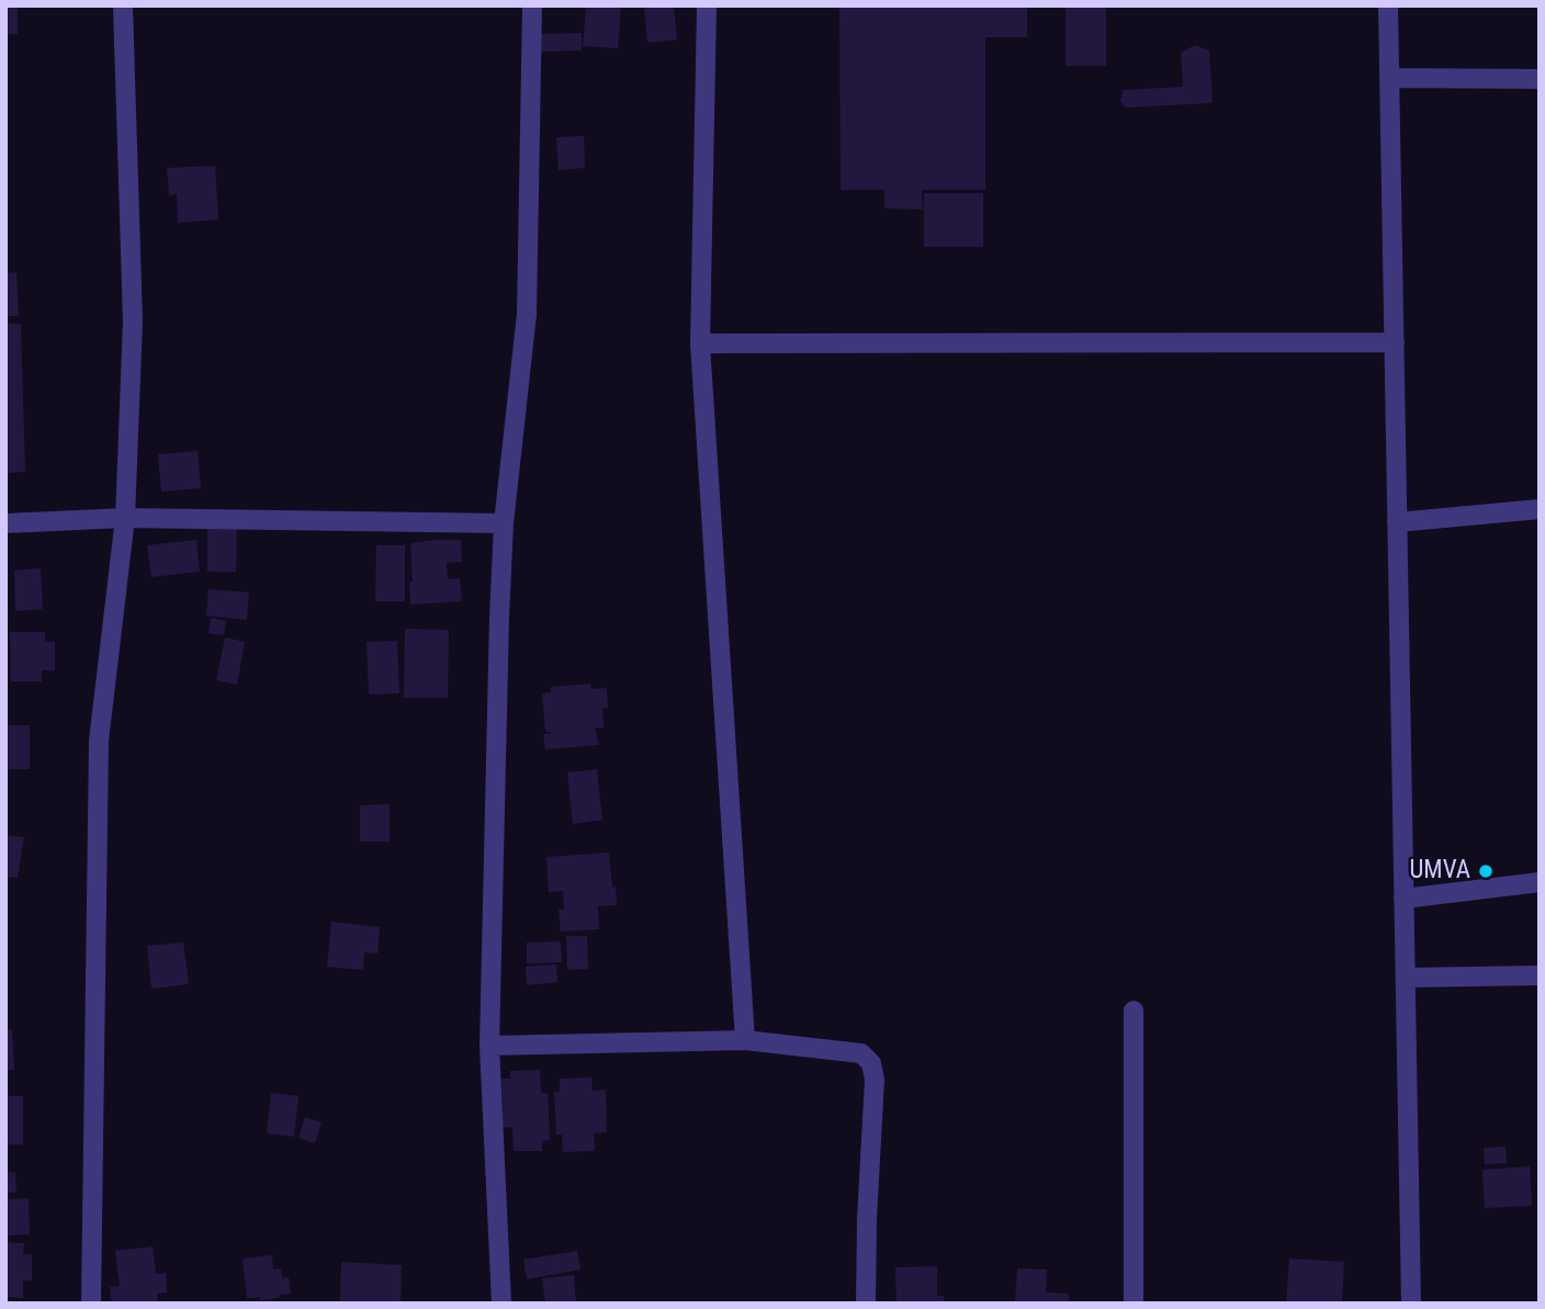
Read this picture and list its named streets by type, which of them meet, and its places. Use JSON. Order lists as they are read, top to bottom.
{
  "places": ["UMVA"]
}
